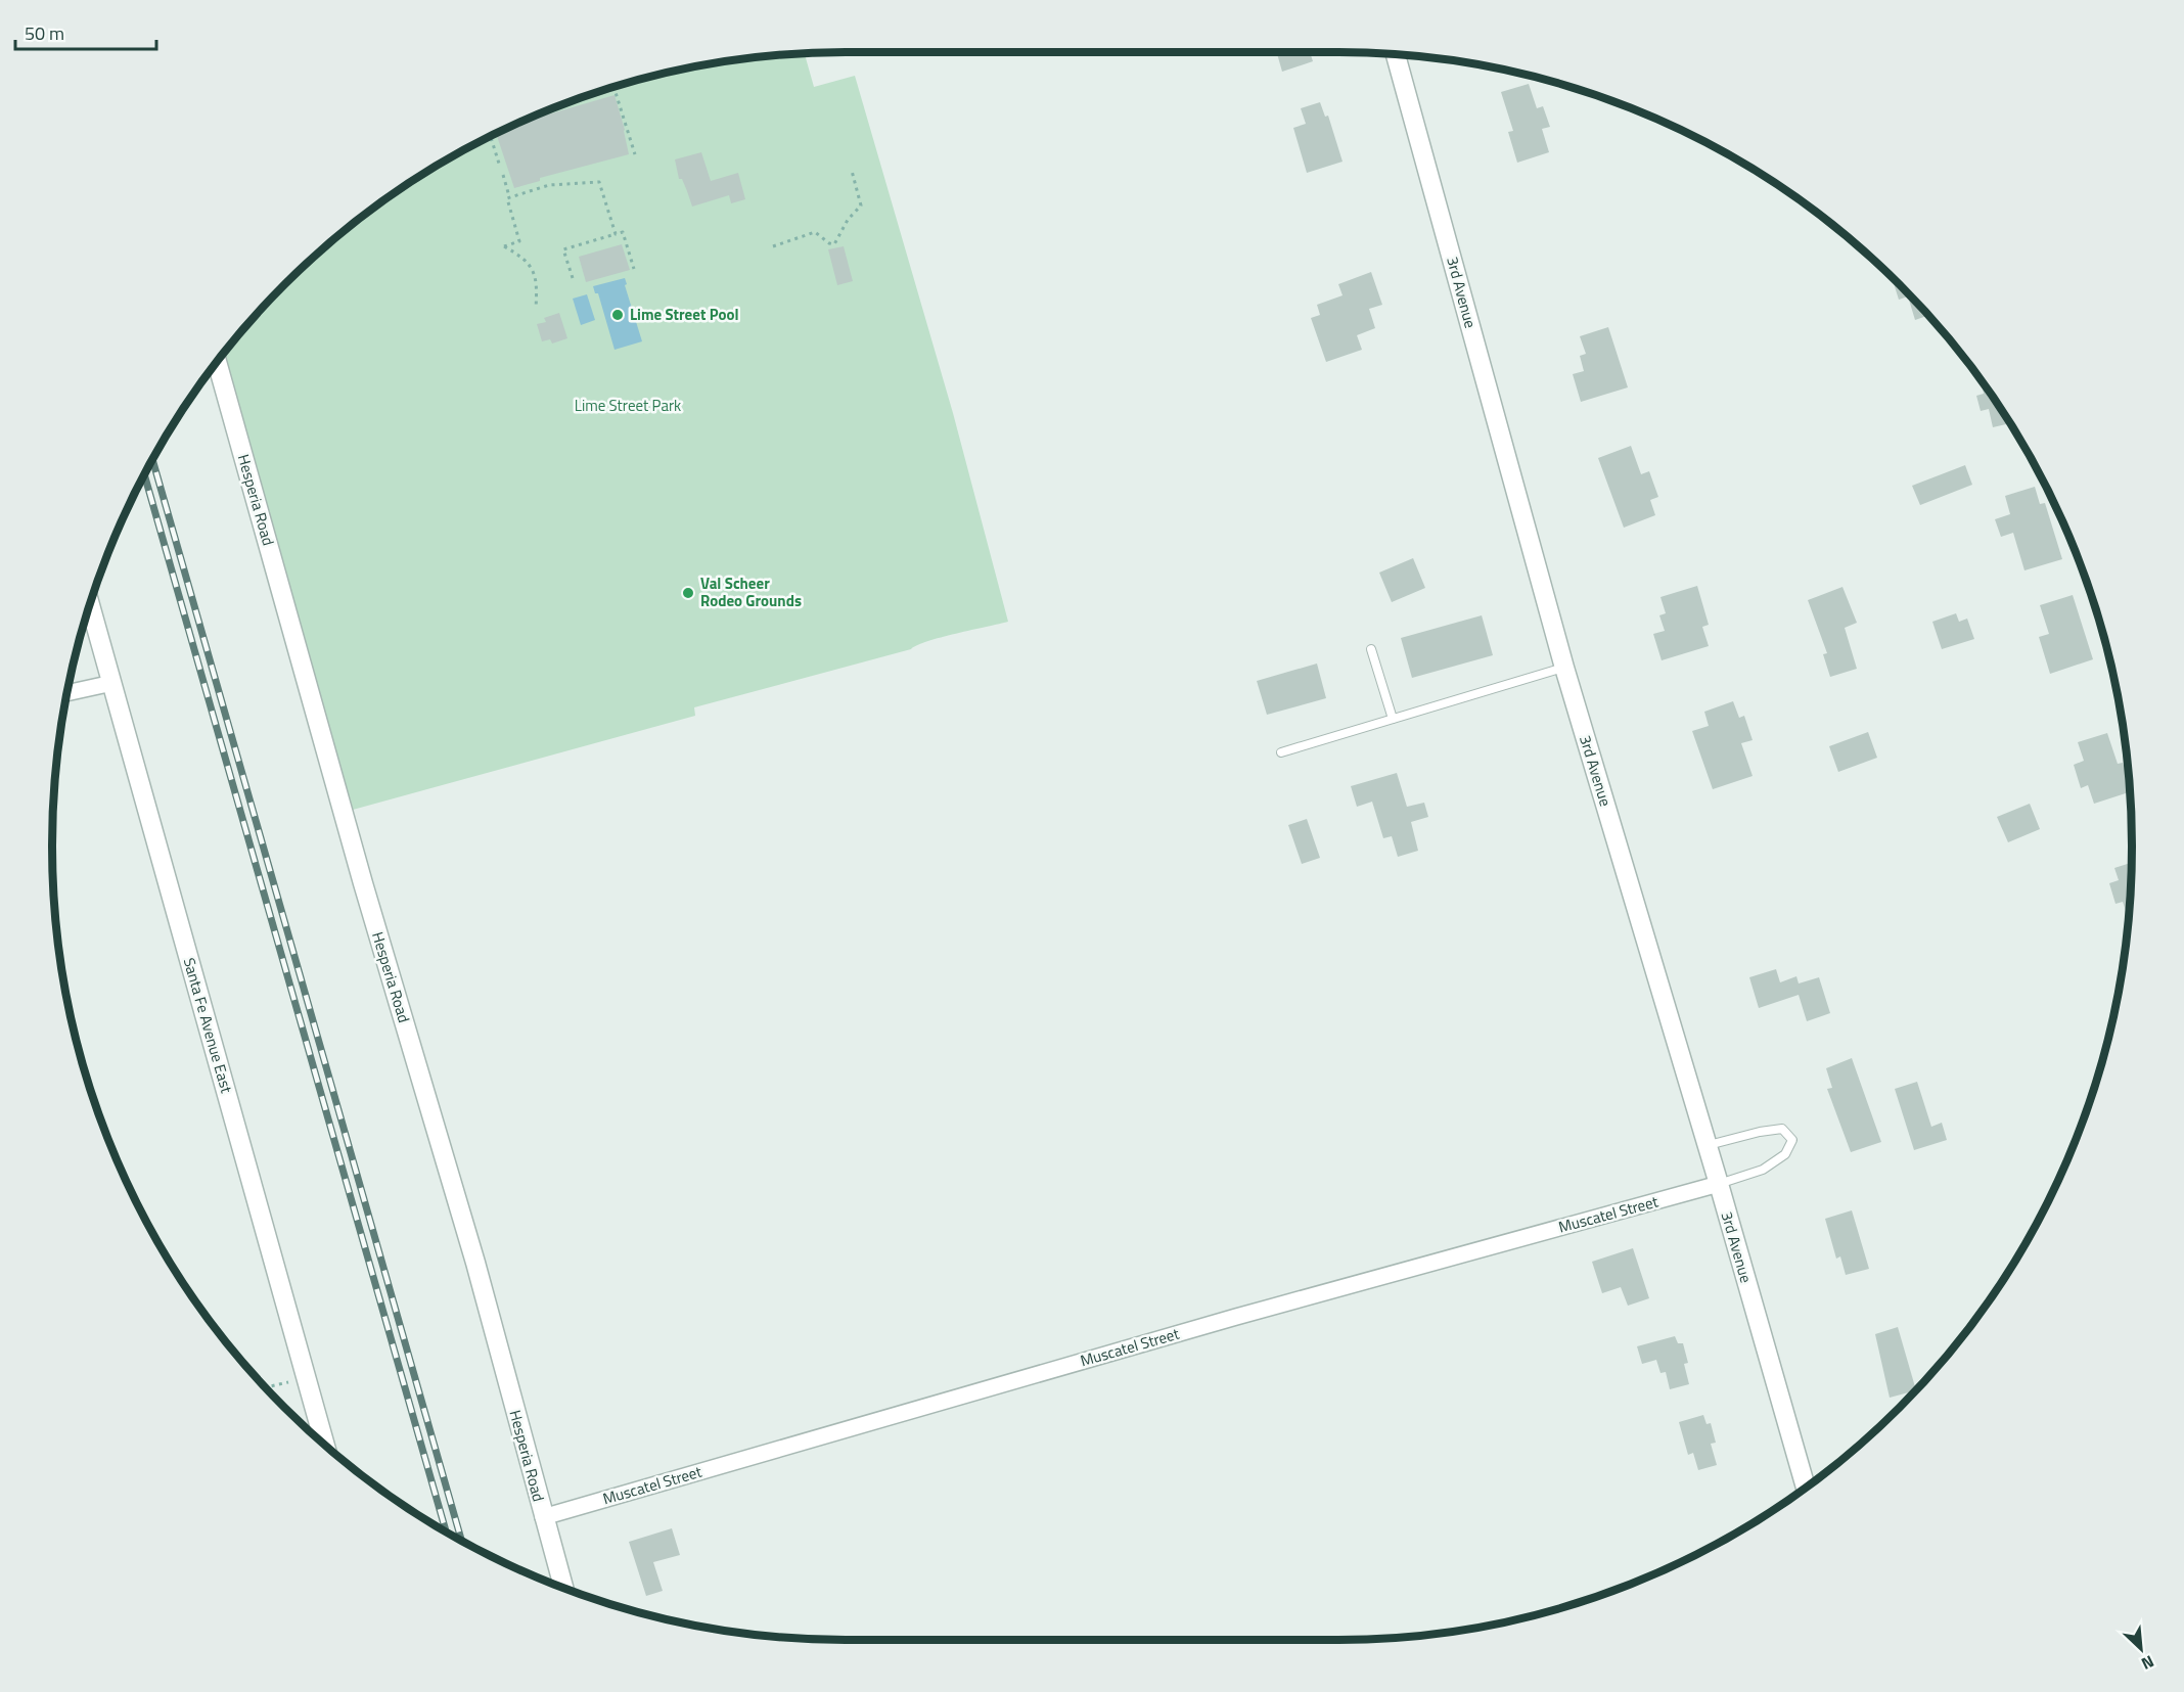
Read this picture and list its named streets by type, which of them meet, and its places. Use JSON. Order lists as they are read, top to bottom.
{
  "streets": {
    "street": [
      "3rd Avenue",
      "Hesperia Road",
      "Santa Fe Avenue East",
      "Muscatel Street"
    ]
  },
  "crossings": [
    ["3rd Avenue", "Muscatel Street"],
    ["Hesperia Road", "Muscatel Street"]
  ],
  "parks": ["Lime Street Park"],
  "places": ["Lime Street Pool", "Val Scheer Rodeo Grounds"],
  "scale_bar": "50 m",
  "north": "bottom right"
}
